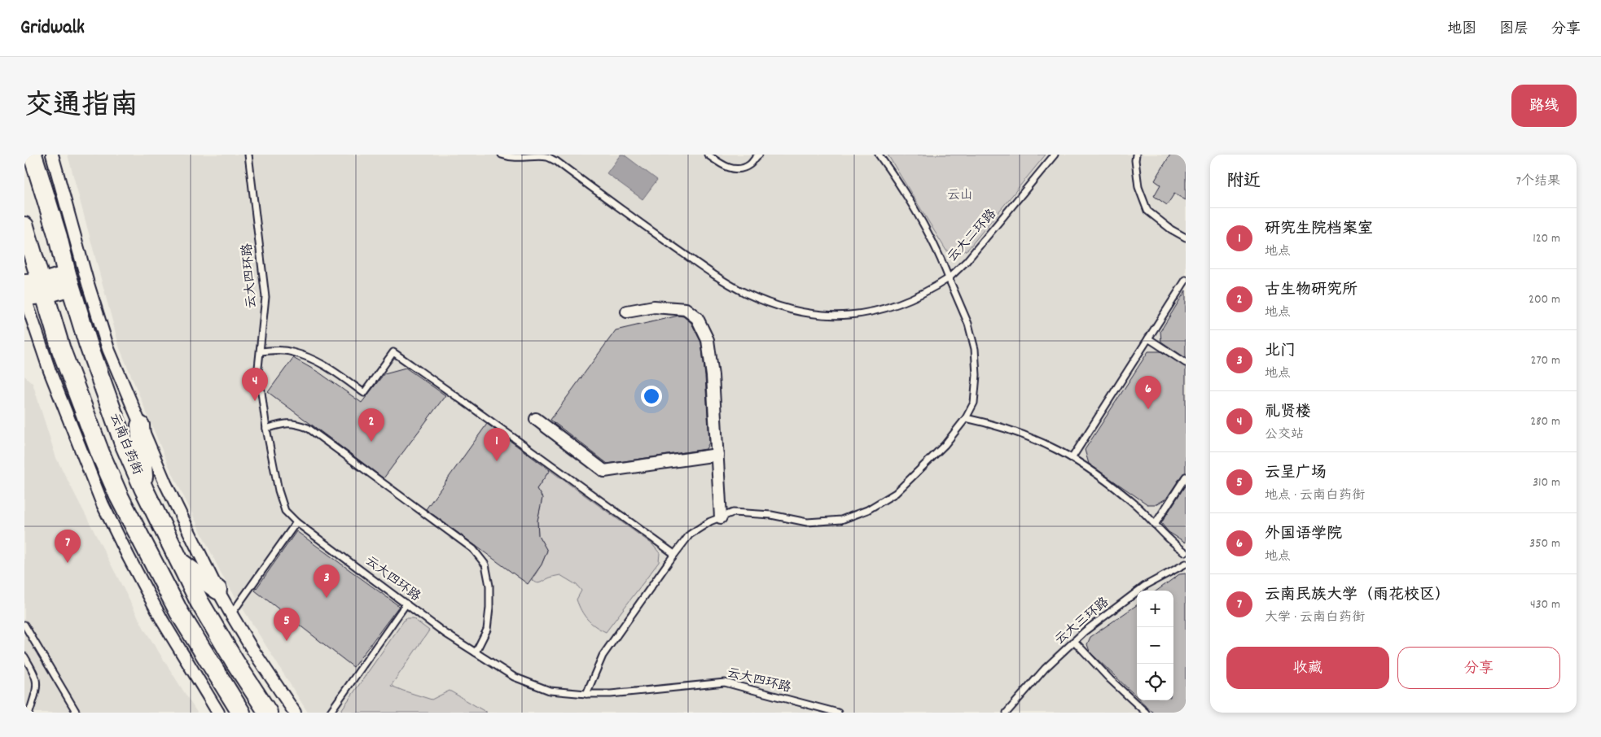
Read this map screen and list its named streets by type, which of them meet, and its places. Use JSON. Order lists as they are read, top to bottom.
{
  "streets": {
    "main road": ["云南白药街"],
    "lane": ["云大二环路", "云大四环路", "云大三环路"]
  },
  "parks": ["云山"],
  "page": {
    "header": "Gridwalk",
    "nav": ["地图", "图层", "分享"],
    "title": "交通指南",
    "buttons": [
      "路线",
      ["收藏", "分享"]
    ],
    "heading": ["附近", "7个结果"],
    "list": [
      {
        "mark": "1",
        "name": "研究生院档案室",
        "note": "地点",
        "value": "120 m"
      },
      {
        "mark": "2",
        "name": "古生物研究所",
        "note": "地点",
        "value": "200 m"
      },
      {
        "mark": "3",
        "name": "北门",
        "note": "地点",
        "value": "270 m"
      },
      {
        "mark": "4",
        "name": "礼贤楼",
        "note": "公交站",
        "value": "280 m"
      },
      {
        "mark": "5",
        "name": "云呈广场",
        "note": "地点 · 云南白药街",
        "value": "310 m"
      },
      {
        "mark": "6",
        "name": "外国语学院",
        "note": "地点",
        "value": "350 m"
      },
      {
        "mark": "7",
        "name": "云南民族大学（雨花校区）",
        "note": "大学 · 云南白药街",
        "value": "430 m"
      }
    ],
    "pins": [
      "4",
      "6",
      "2",
      "1",
      "7",
      "3",
      "5"
    ],
    "map_buttons": ["+", "−"]
  }
}
